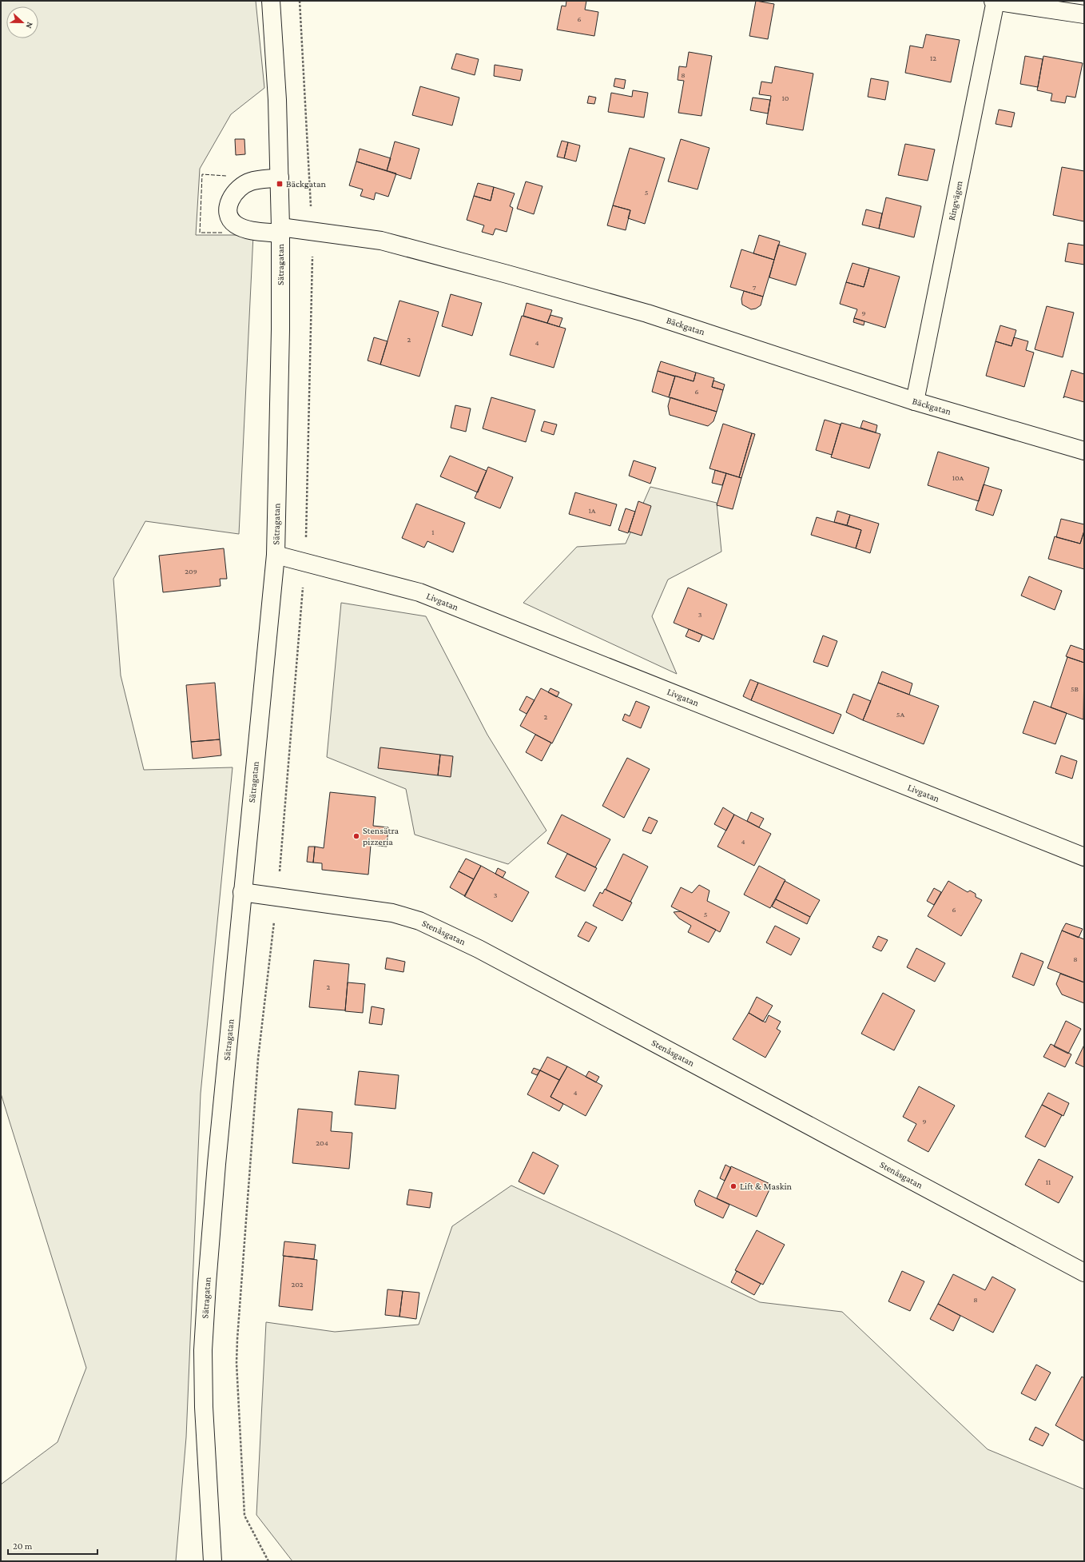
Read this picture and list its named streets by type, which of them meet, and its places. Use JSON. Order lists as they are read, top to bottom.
{
  "streets": {
    "street": [
      "Ringvägen",
      "Sätragatan",
      "Bäckgatan",
      "Livgatan",
      "Stenåsgatan"
    ]
  },
  "crossings": [
    ["Ringvägen", "Bäckgatan"],
    ["Sätragatan", "Bäckgatan"],
    ["Sätragatan", "Livgatan"],
    ["Sätragatan", "Stenåsgatan"]
  ],
  "places": {
    "transit": ["Bäckgatan"],
    "other": ["Stensätra pizzeria", "Lift & Maskin"]
  },
  "house_numbers": [
    "6",
    "12",
    "8",
    "10",
    "5",
    "7",
    "9",
    "2",
    "4",
    "6",
    "10A",
    "1A",
    "1",
    "209",
    "3",
    "5B",
    "5A",
    "2",
    "4",
    "3",
    "6",
    "5",
    "8",
    "2",
    "4",
    "9",
    "204",
    "11",
    "202",
    "8"
  ],
  "scale_bar": "20 m",
  "north": "right"
}
